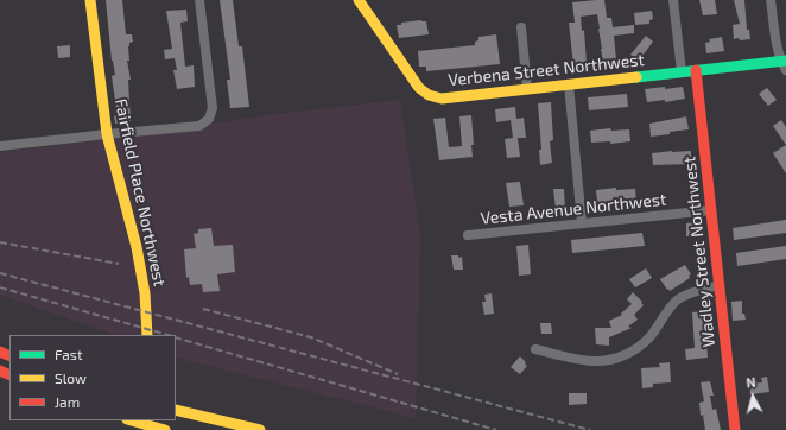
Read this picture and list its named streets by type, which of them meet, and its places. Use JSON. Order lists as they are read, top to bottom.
{
  "streets": {
    "main road": ["Verbena Street Northwest", "Fairfield Place Northwest", "Wadley Street Northwest"],
    "street": ["Vesta Avenue Northwest"]
  },
  "crossings": [
    ["Verbena Street Northwest", "Wadley Street Northwest"],
    ["Vesta Avenue Northwest", "Wadley Street Northwest"]
  ],
  "legend": ["Fast", "Slow", "Jam"],
  "north": "top"
}
